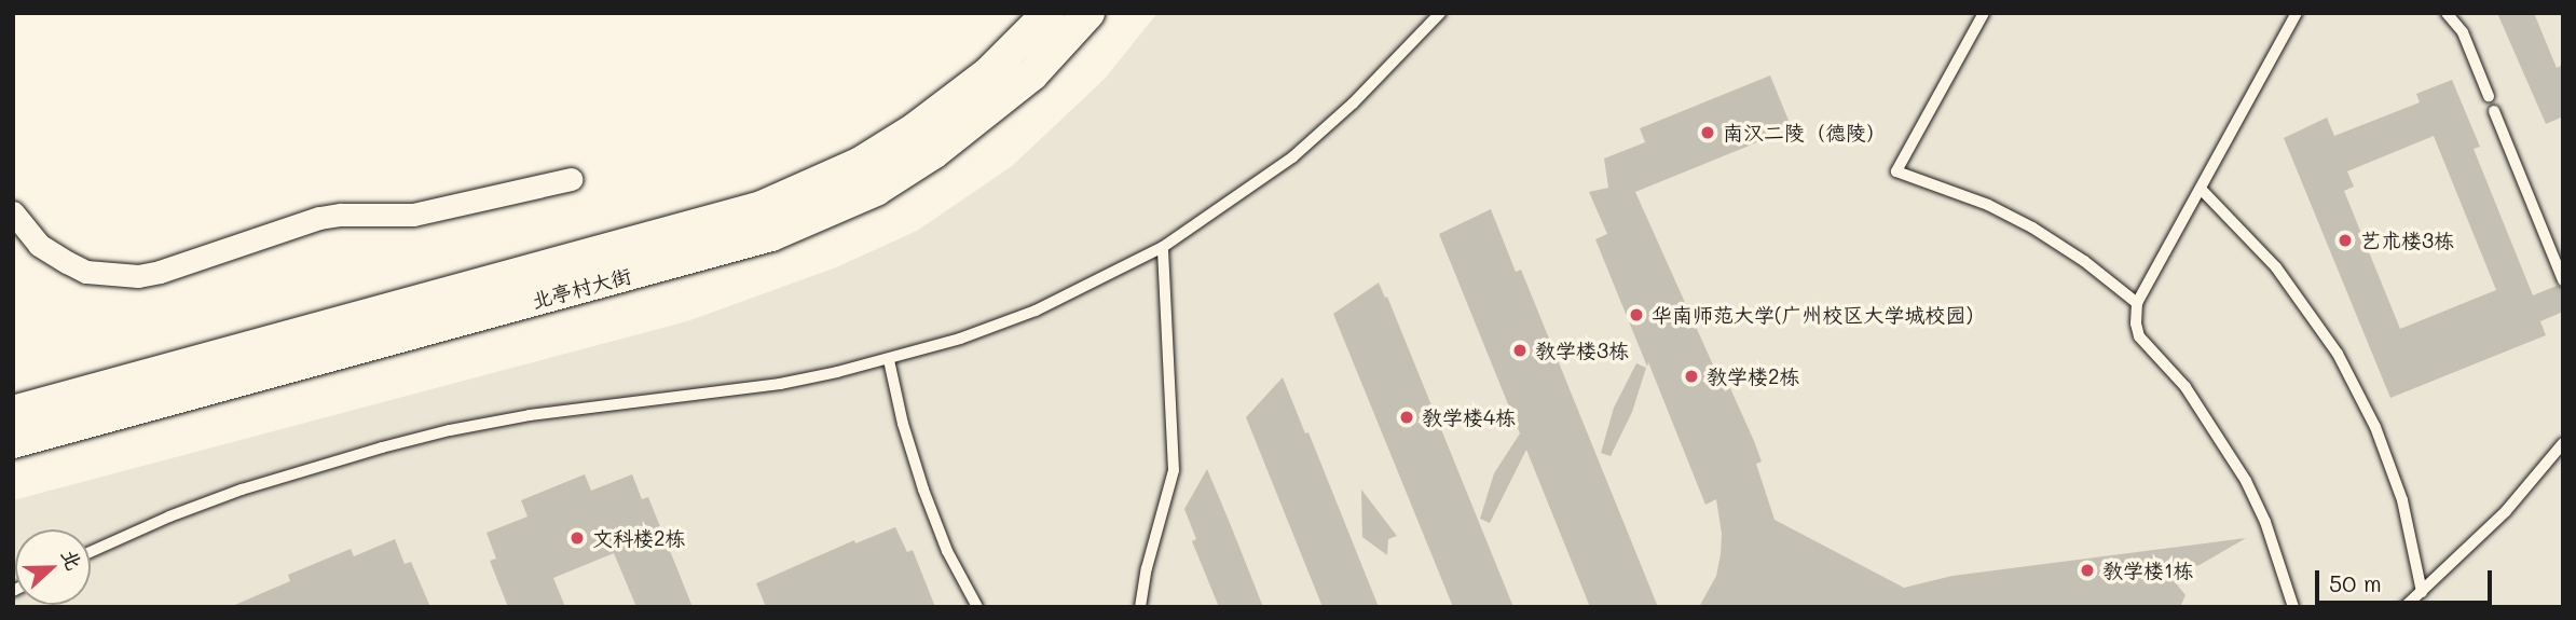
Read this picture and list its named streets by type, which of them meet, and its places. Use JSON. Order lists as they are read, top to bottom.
{
  "streets": {
    "main road": ["北亭村大街"]
  },
  "places": [
    "南汉二陵（德陵）",
    "艺术楼3栋",
    "华南师范大学(广州校区大学城校园)",
    "教学楼3栋",
    "教学楼2栋",
    "教学楼4栋",
    "文科楼2栋",
    "教学楼1栋"
  ],
  "scale_bar": "50 m",
  "north": "right"
}
